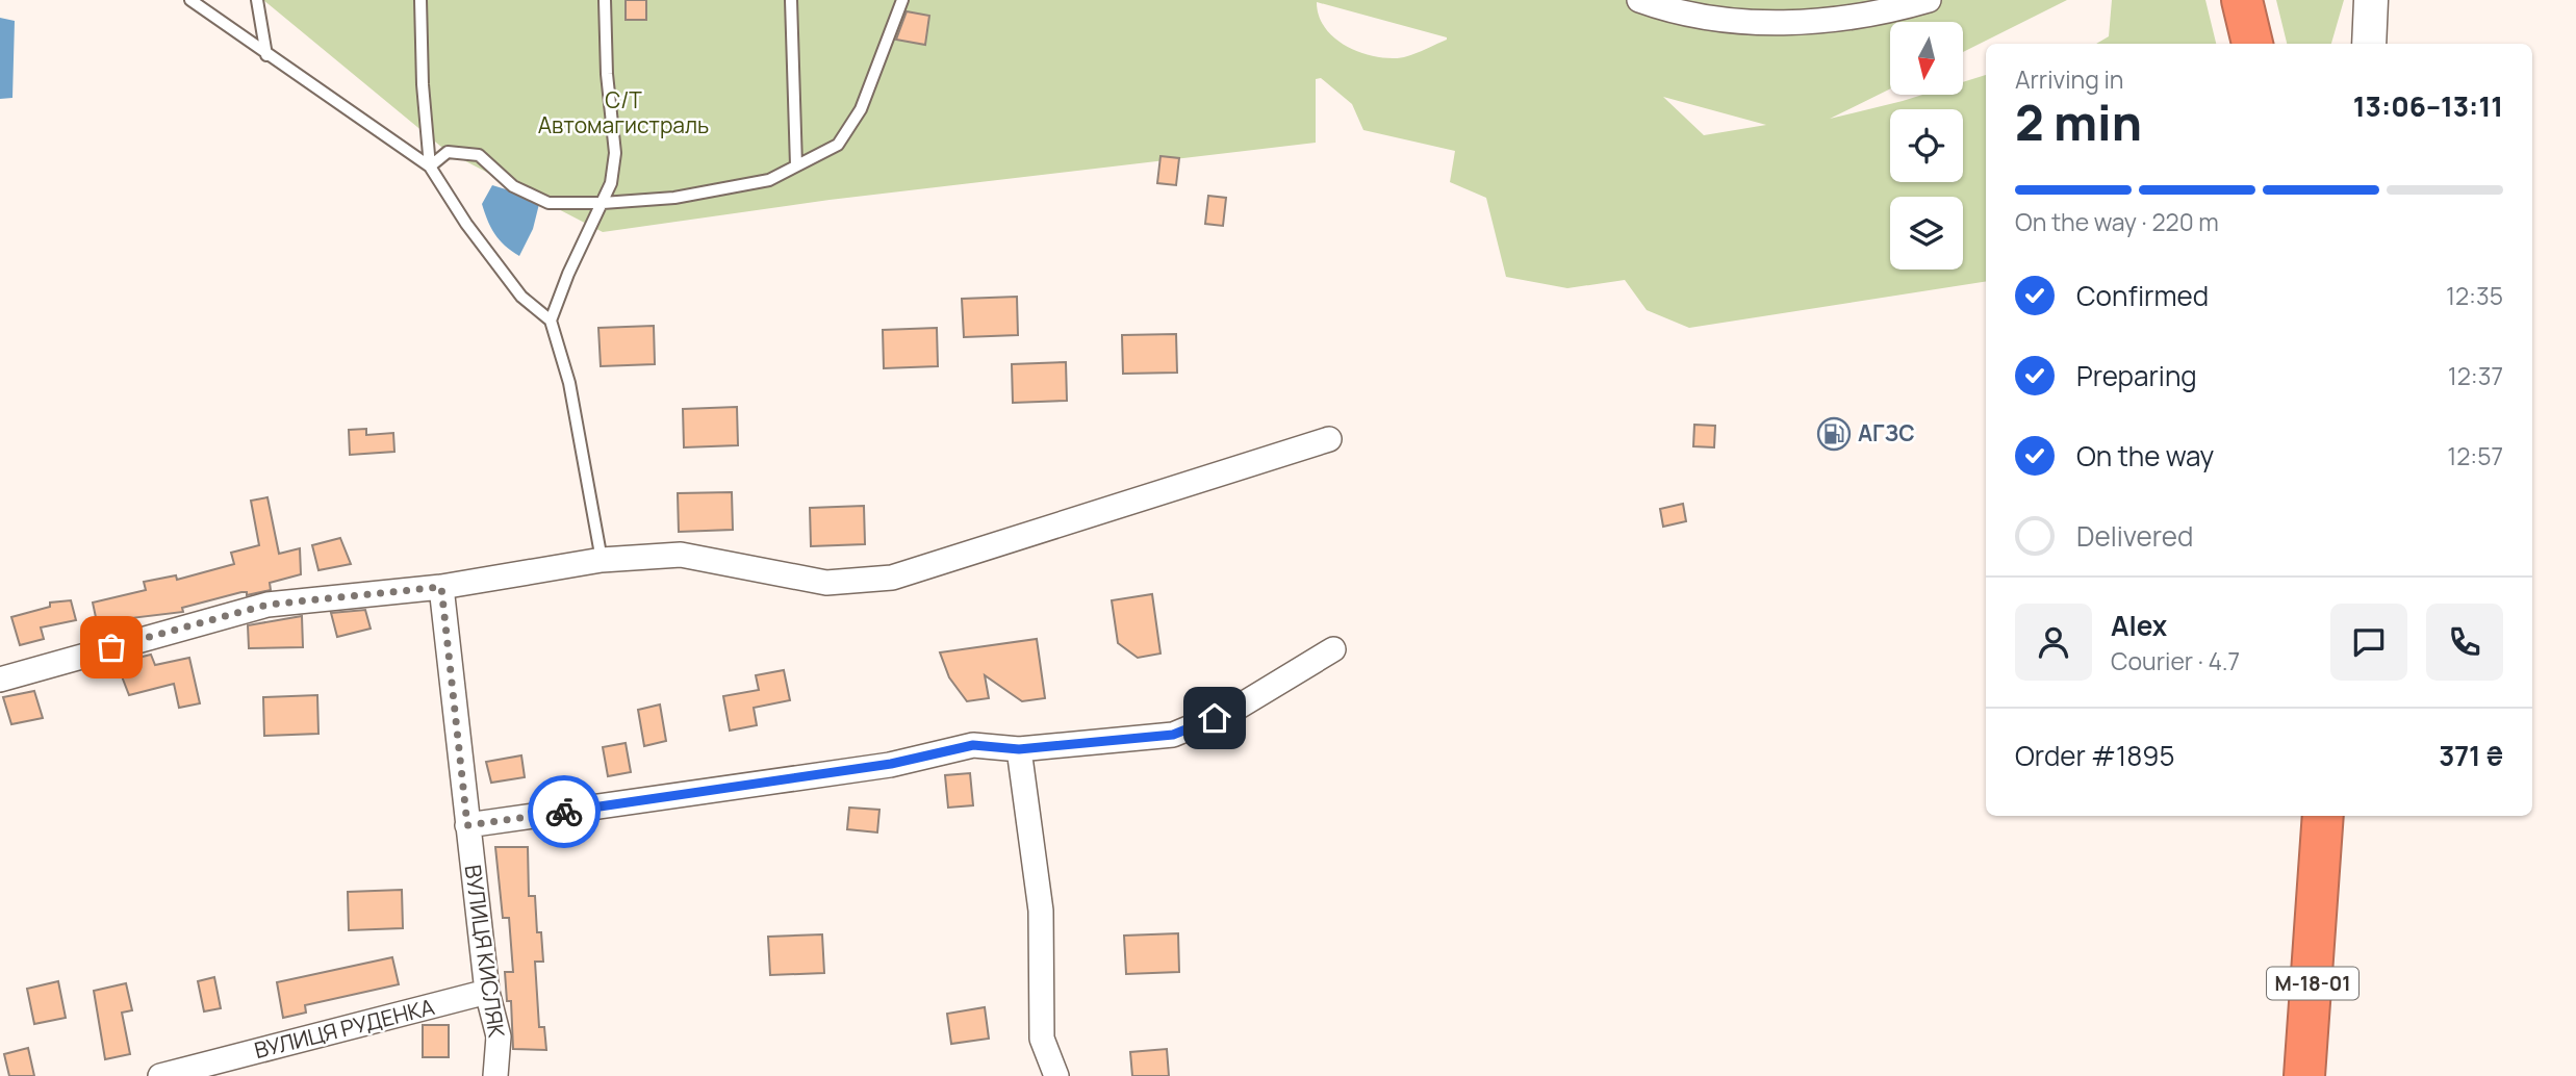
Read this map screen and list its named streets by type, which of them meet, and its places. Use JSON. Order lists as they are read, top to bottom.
{
  "streets": {
    "highway": ["М-18-01"],
    "street": ["ВУЛИЦЯ КИСЛЯК", "ВУЛИЦЯ РУДЕНКА"]
  },
  "crossings": [
    ["ВУЛИЦЯ КИСЛЯК", "ВУЛИЦЯ РУДЕНКА"]
  ],
  "parks": ["С/Т Автомагистраль"],
  "places": {
    "fuel station": ["АГЗС"]
  },
  "north": "bottom",
  "page": {
    "heading": ["2 min", "Arriving in", "13:06–13:11"],
    "panel": [
      "Alex",
      "Courier · 4.7",
      "Order #1895",
      "371 ₴"
    ],
    "bar": "On the way · 220 m",
    "list": [
      ["Confirmed", "12:35"],
      ["Preparing", "12:37"],
      ["On the way", "12:57"],
      "Delivered"
    ]
  }
}
